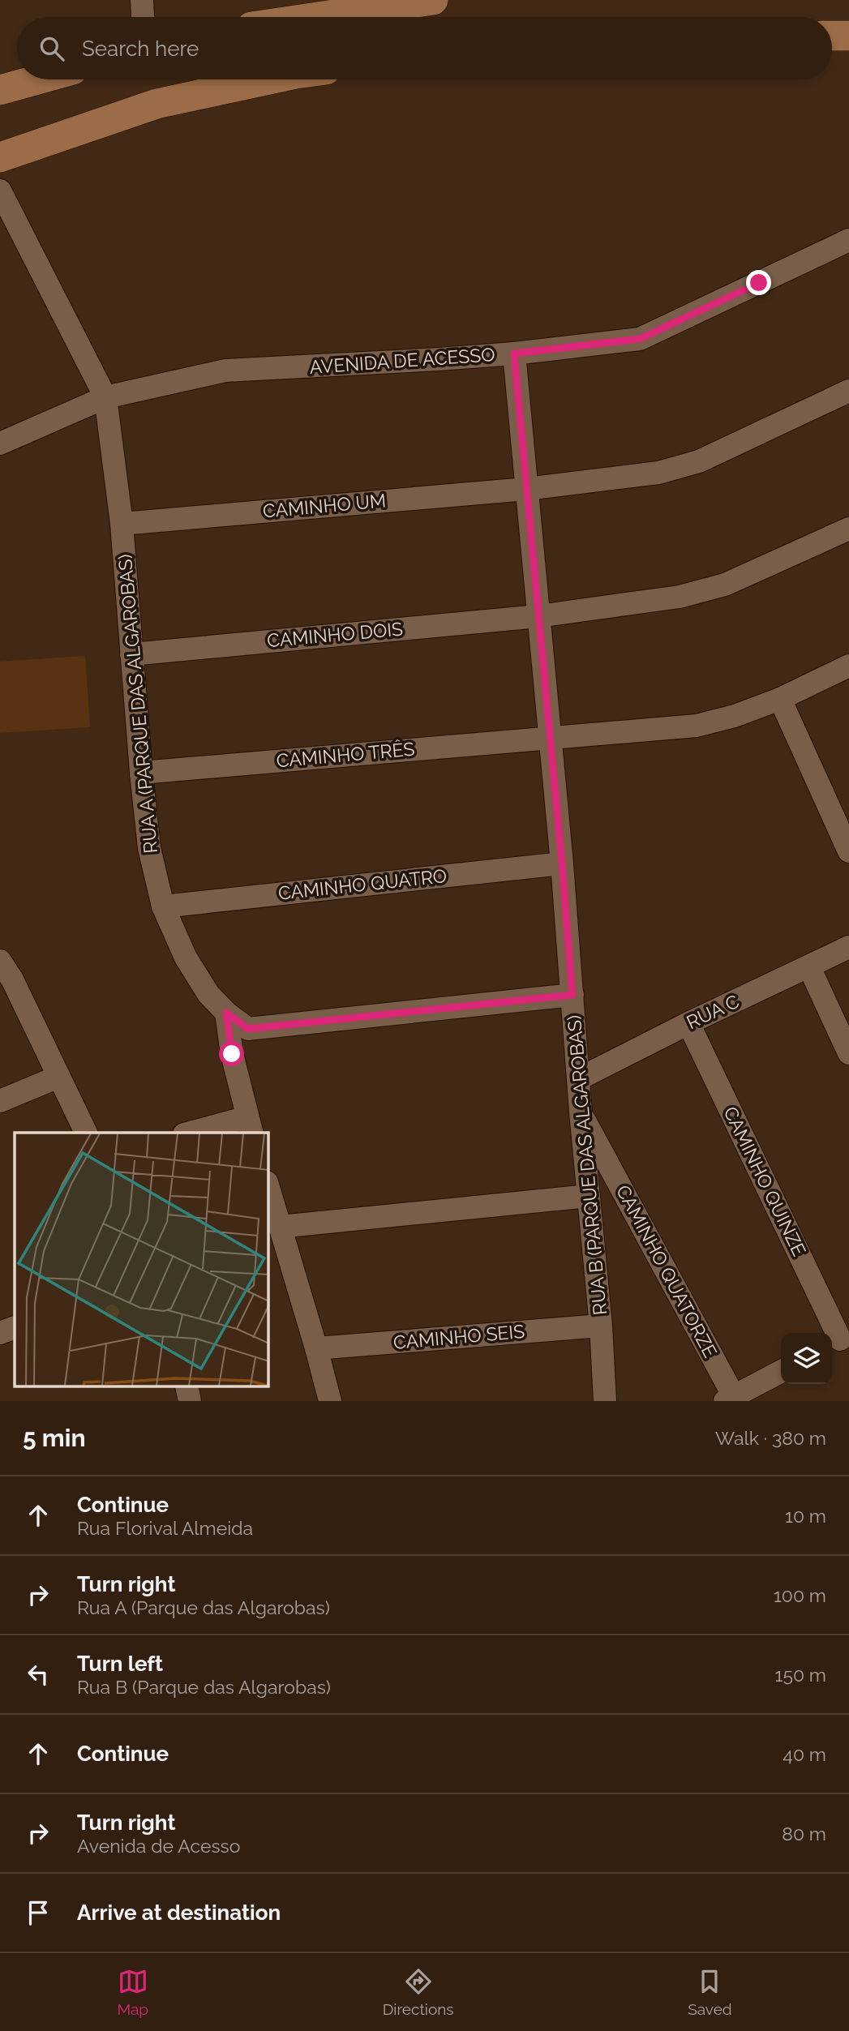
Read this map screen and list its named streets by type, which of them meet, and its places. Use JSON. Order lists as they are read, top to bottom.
{
  "streets": {
    "street": [
      "AVENIDA DE ACESSO",
      "CAMINHO UM",
      "CAMINHO DOIS",
      "RUA A (PARQUE DAS ALGAROBAS)",
      "CAMINHO TRÊS",
      "CAMINHO QUATRO",
      "RUA C",
      "RUA B (PARQUE DAS ALGAROBAS)",
      "CAMINHO QUINZE",
      "CAMINHO QUATORZE",
      "CAMINHO SEIS"
    ]
  },
  "crossings": [
    ["AVENIDA DE ACESSO", "RUA A (PARQUE DAS ALGAROBAS)"],
    ["AVENIDA DE ACESSO", "RUA B (PARQUE DAS ALGAROBAS)"],
    ["CAMINHO UM", "RUA A (PARQUE DAS ALGAROBAS)"],
    ["CAMINHO UM", "RUA B (PARQUE DAS ALGAROBAS)"],
    ["CAMINHO DOIS", "RUA A (PARQUE DAS ALGAROBAS)"],
    ["CAMINHO DOIS", "RUA B (PARQUE DAS ALGAROBAS)"],
    ["RUA A (PARQUE DAS ALGAROBAS)", "CAMINHO TRÊS"],
    ["RUA A (PARQUE DAS ALGAROBAS)", "CAMINHO QUATRO"],
    ["RUA A (PARQUE DAS ALGAROBAS)", "RUA B (PARQUE DAS ALGAROBAS)"],
    ["CAMINHO TRÊS", "RUA B (PARQUE DAS ALGAROBAS)"],
    ["CAMINHO QUATRO", "RUA B (PARQUE DAS ALGAROBAS)"],
    ["RUA C", "RUA B (PARQUE DAS ALGAROBAS)"],
    ["RUA C", "CAMINHO QUINZE"],
    ["RUA B (PARQUE DAS ALGAROBAS)", "CAMINHO QUATORZE"],
    ["RUA B (PARQUE DAS ALGAROBAS)", "CAMINHO SEIS"]
  ],
  "page": {
    "search": "Search here",
    "heading": ["5 min", "Walk · 380 m"],
    "list": [
      ["Continue", "Rua Florival Almeida", "10 m"],
      ["Turn right", "Rua A (Parque das Algarobas)", "100 m"],
      ["Turn left", "Rua B (Parque das Algarobas)", "150 m"],
      ["Continue", "40 m"],
      ["Turn right", "Avenida de Acesso", "80 m"],
      "Arrive at destination"
    ],
    "nav": ["Map", "Directions", "Saved"]
  }
}
